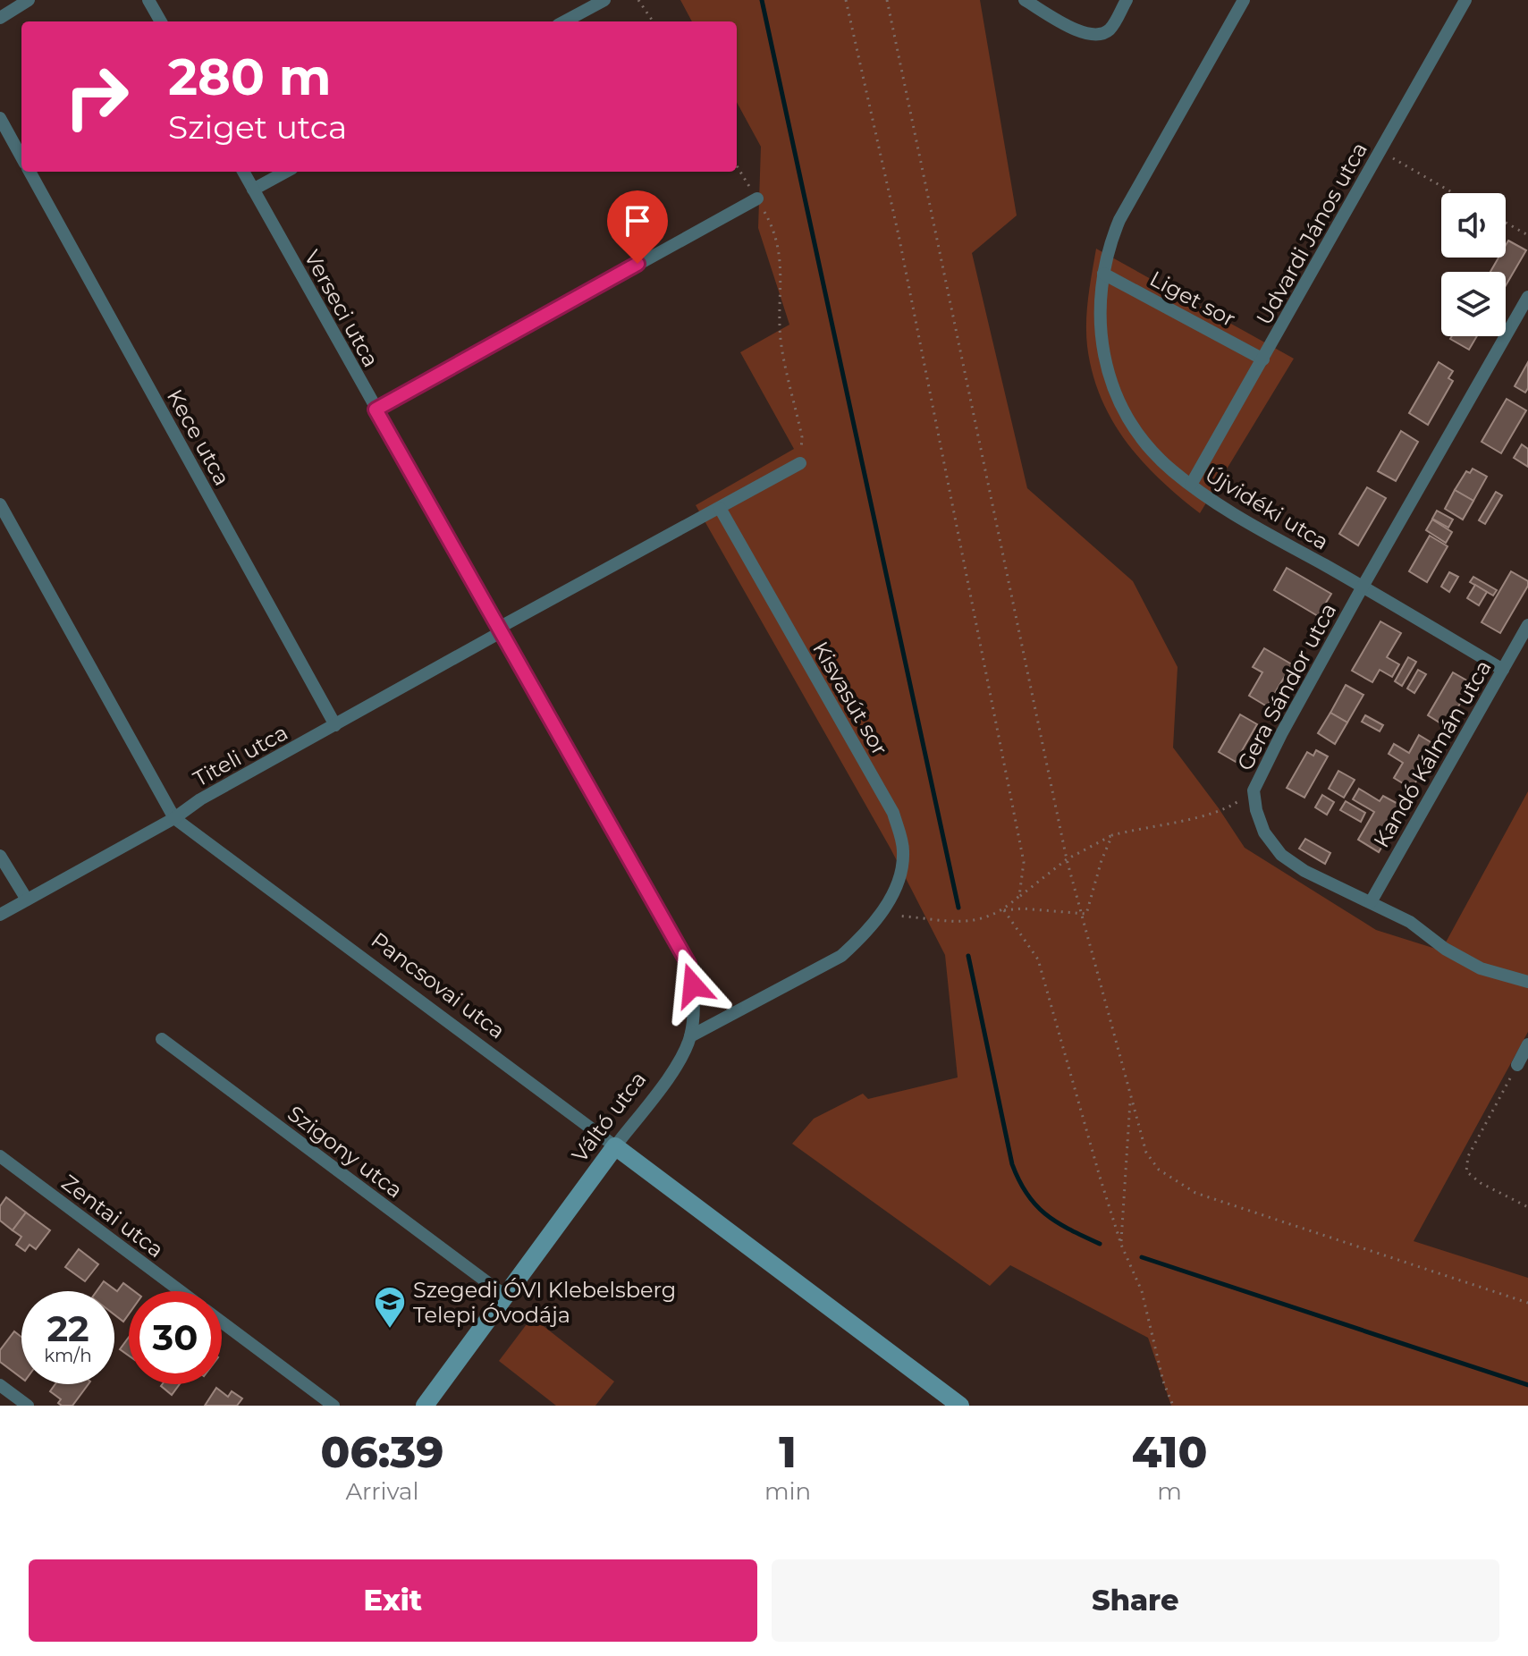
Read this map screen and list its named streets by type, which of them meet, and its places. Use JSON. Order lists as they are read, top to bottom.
{
  "streets": {
    "street": [
      "Udvardi János utca",
      "Liget sor",
      "Verseci utca",
      "Kece utca",
      "Újvidéki utca",
      "Gera Sándor utca",
      "Kisvasút sor",
      "Kandó Kálmán utca",
      "Titeli utca",
      "Pancsovai utca",
      "Váltó utca",
      "Szigony utca",
      "Zentai utca"
    ]
  },
  "crossings": [
    ["Udvardi János utca", "Liget sor"],
    ["Udvardi János utca", "Újvidéki utca"],
    ["Liget sor", "Újvidéki utca"],
    ["Verseci utca", "Titeli utca"],
    ["Verseci utca", "Váltó utca"],
    ["Kece utca", "Titeli utca"],
    ["Újvidéki utca", "Gera Sándor utca"],
    ["Újvidéki utca", "Kandó Kálmán utca"],
    ["Gera Sándor utca", "Kandó Kálmán utca"],
    ["Kisvasút sor", "Titeli utca"],
    ["Titeli utca", "Pancsovai utca"],
    ["Pancsovai utca", "Váltó utca"],
    ["Váltó utca", "Szigony utca"]
  ],
  "places": {
    "school or university": ["Szegedi ÓVI Klebelsberg Telepi Óvodája"]
  },
  "page": {
    "turn": ["280 m", "Sziget utca"],
    "speed": "22 km/h",
    "limit": "30",
    "eta": [
      "06:39",
      "Arrival",
      "1",
      "min",
      "410",
      "m"
    ],
    "buttons": ["Exit", "Share"]
  }
}
